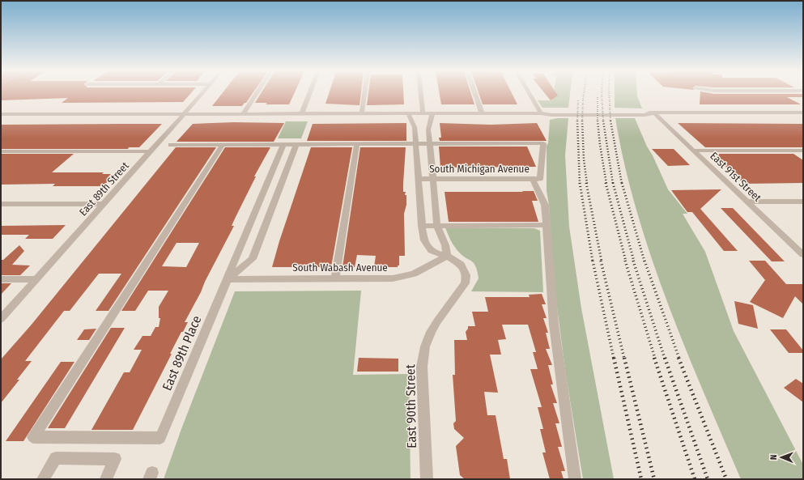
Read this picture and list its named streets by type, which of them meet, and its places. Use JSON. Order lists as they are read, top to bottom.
{
  "streets": {
    "street": [
      "South Michigan Avenue",
      "East 91st Street",
      "East 89th Street",
      "South Wabash Avenue",
      "East 89th Place",
      "East 90th Street"
    ]
  },
  "crossings": [
    ["South Michigan Avenue", "East 90th Street"],
    ["South Wabash Avenue", "East 89th Place"],
    ["South Wabash Avenue", "East 90th Street"]
  ],
  "north": "left"
}
